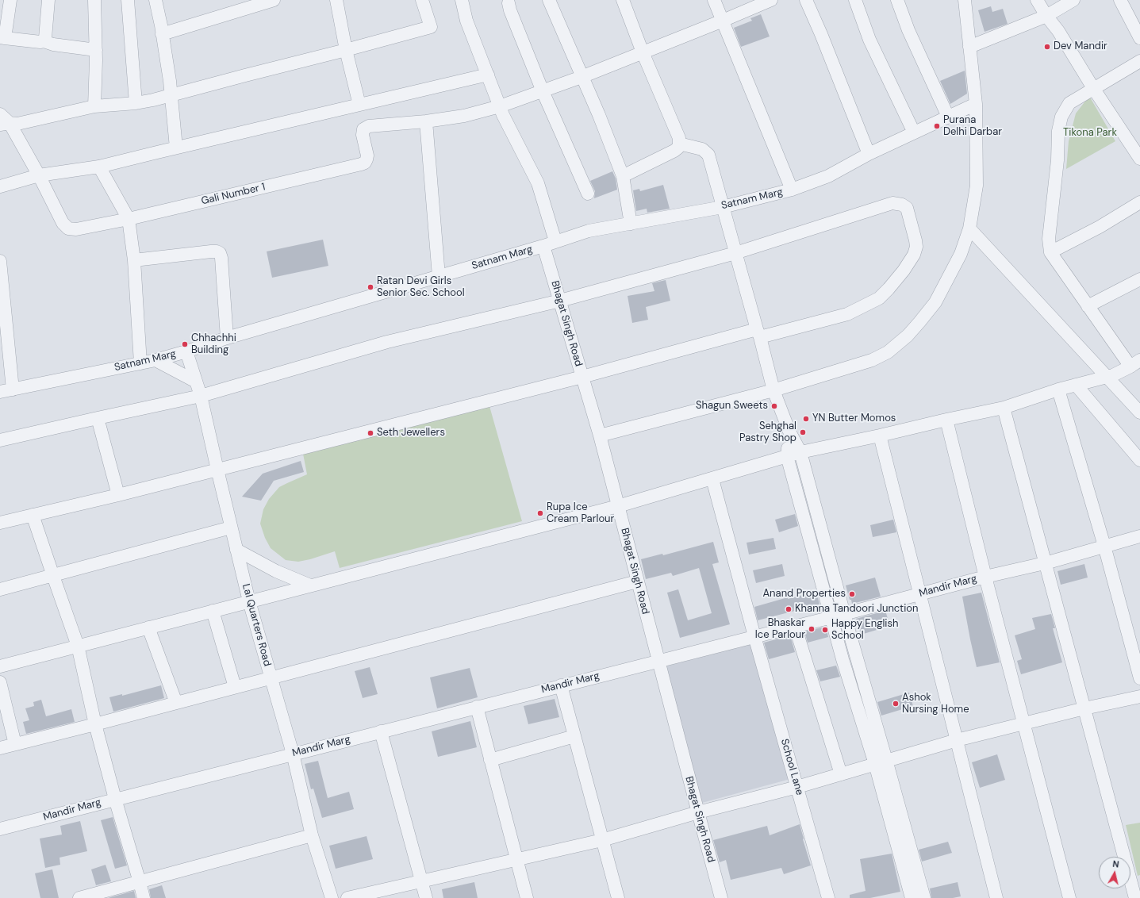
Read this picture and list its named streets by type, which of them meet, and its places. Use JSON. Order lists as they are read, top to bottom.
{
  "streets": {
    "street": [
      "Gali Number 1",
      "Satnam Marg",
      "Bhagat Singh Road",
      "Mandir Marg",
      "Lal Quarters Road",
      "School Lane"
    ]
  },
  "crossings": [
    ["Satnam Marg", "Bhagat Singh Road"],
    ["Satnam Marg", "Lal Quarters Road"],
    ["Bhagat Singh Road", "Mandir Marg"],
    ["Mandir Marg", "Lal Quarters Road"],
    ["Mandir Marg", "School Lane"]
  ],
  "parks": ["Tikona Park"],
  "places": [
    "Dev Mandir",
    "Purana Delhi Darbar",
    "Ratan Devi Girls Senior Sec. School",
    "Chhachhi Building",
    "Shagun Sweets",
    "YN Butter Momos",
    "Sehghal Pastry Shop",
    "Seth Jewellers",
    "Rupa Ice Cream Parlour",
    "Anand Properties",
    "Khanna Tandoori Junction",
    "Bhaskar Ice Parlour",
    "Happy English School",
    "Ashok Nursing Home"
  ],
  "north": "top"
}
